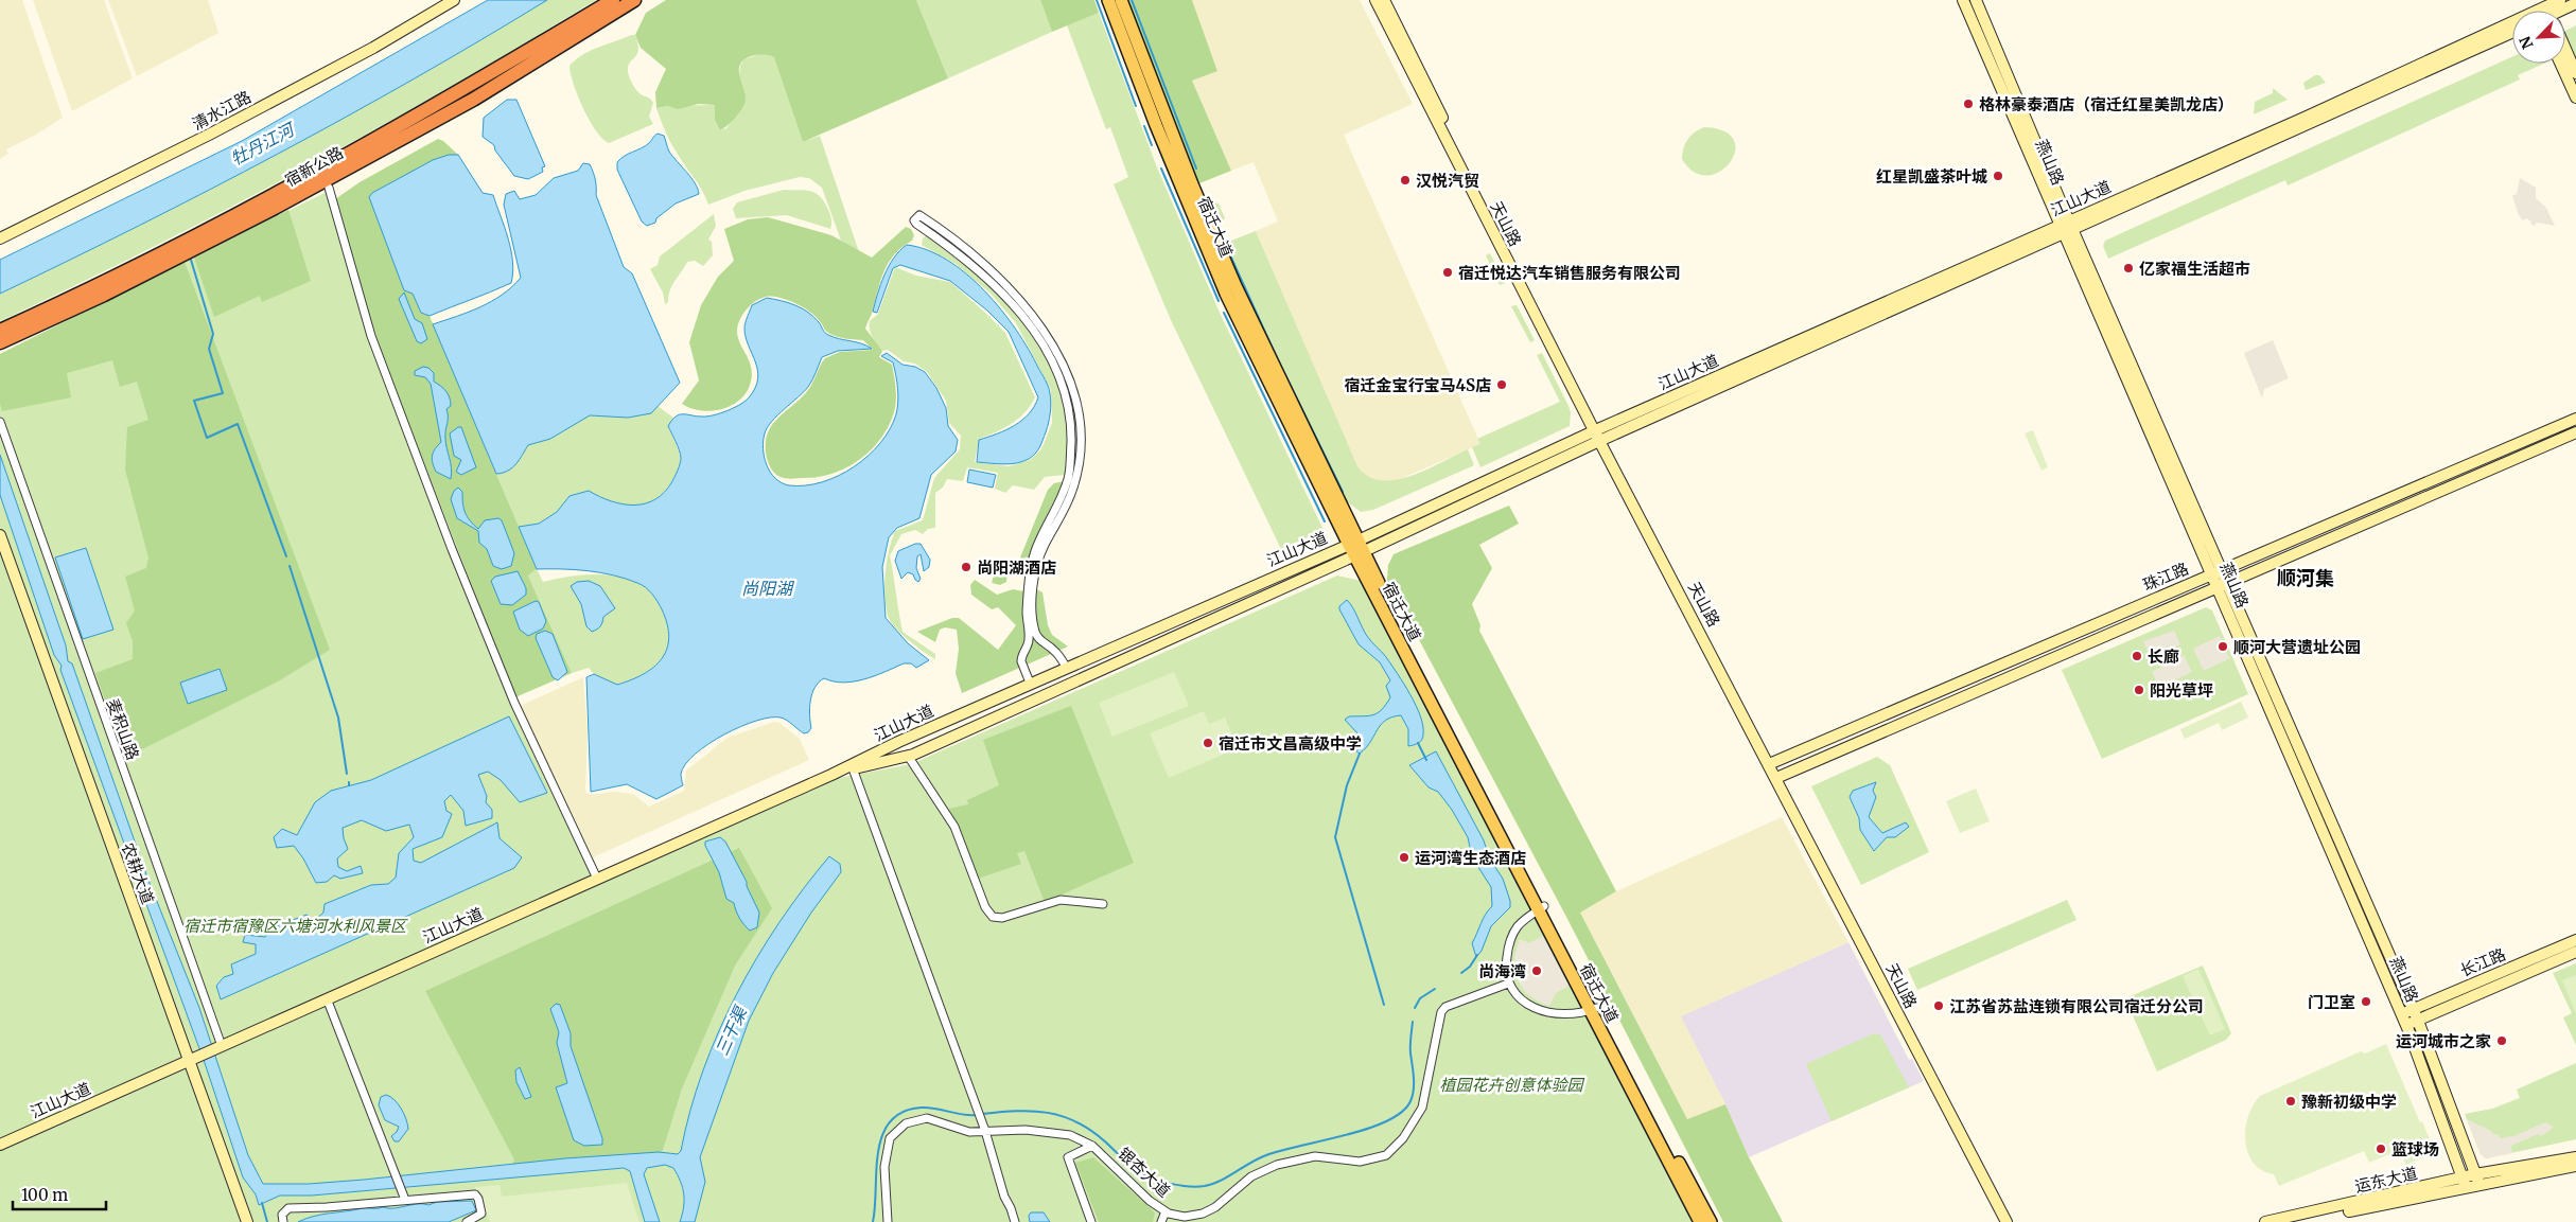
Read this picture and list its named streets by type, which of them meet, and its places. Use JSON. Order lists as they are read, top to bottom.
{
  "streets": {
    "highway": ["宿新公路"],
    "main road": ["宿迁大道"],
    "street": [
      "清水江路",
      "燕山路",
      "江山大道",
      "天山路",
      "珠江路",
      "麦积山路",
      "农耕大道",
      "长江路",
      "银杏大道",
      "运东大道"
    ]
  },
  "crossings": [
    ["燕山路", "江山大道"],
    ["燕山路", "珠江路"],
    ["燕山路", "长江路"],
    ["燕山路", "运东大道"],
    ["江山大道", "天山路"],
    ["江山大道", "宿迁大道"],
    ["江山大道", "麦积山路"],
    ["江山大道", "农耕大道"],
    ["天山路", "珠江路"]
  ],
  "districts": ["顺河集"],
  "water": ["牡丹江河", "尚阳湖", "三干渠"],
  "parks": ["宿迁市宿豫区六塘河水利风景区", "植园花卉创意体验园"],
  "places": [
    "格林豪泰酒店（宿迁红星美凯龙店）",
    "红星凯盛茶叶城",
    "汉悦汽贸",
    "亿家福生活超市",
    "宿迁悦达汽车销售服务有限公司",
    "宿迁金宝行宝马4S店",
    "尚阳湖酒店",
    "顺河大营遗址公园",
    "长廊",
    "阳光草坪",
    "宿迁市文昌高级中学",
    "运河湾生态酒店",
    "尚海湾",
    "门卫室",
    "江苏省苏盐连锁有限公司宿迁分公司",
    "运河城市之家",
    "豫新初级中学",
    "篮球场"
  ],
  "scale_bar": "100 m",
  "north": "bottom left"
}
